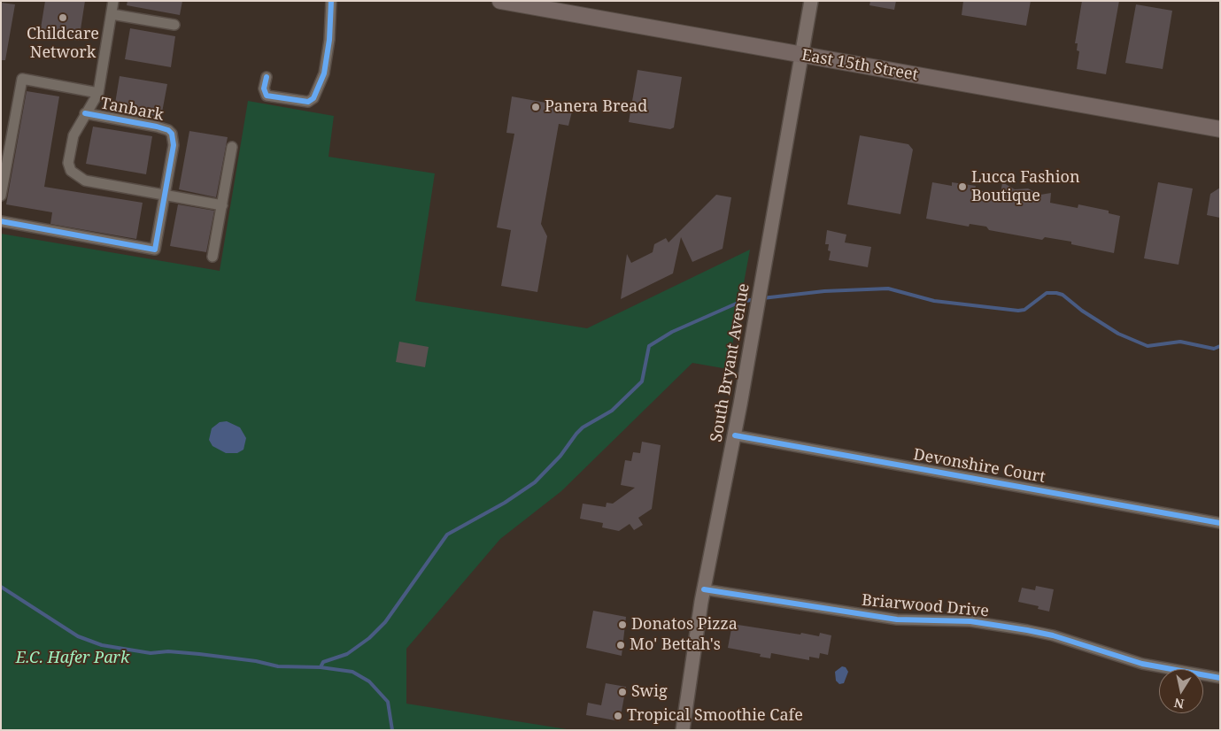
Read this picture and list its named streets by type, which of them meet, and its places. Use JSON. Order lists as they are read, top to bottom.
{
  "streets": {
    "main road": ["East 15th Street", "South Bryant Avenue"],
    "street": ["Tanbark", "Devonshire Court", "Briarwood Drive"]
  },
  "crossings": [
    ["East 15th Street", "South Bryant Avenue"],
    ["South Bryant Avenue", "Devonshire Court"],
    ["South Bryant Avenue", "Briarwood Drive"]
  ],
  "parks": ["E.C. Hafer Park"],
  "places": [
    "Childcare Network",
    "Panera Bread",
    "Lucca Fashion Boutique",
    "Donatos Pizza",
    "Mo' Bettah's",
    "Swig",
    "Tropical Smoothie Cafe"
  ],
  "north": "bottom"
}
